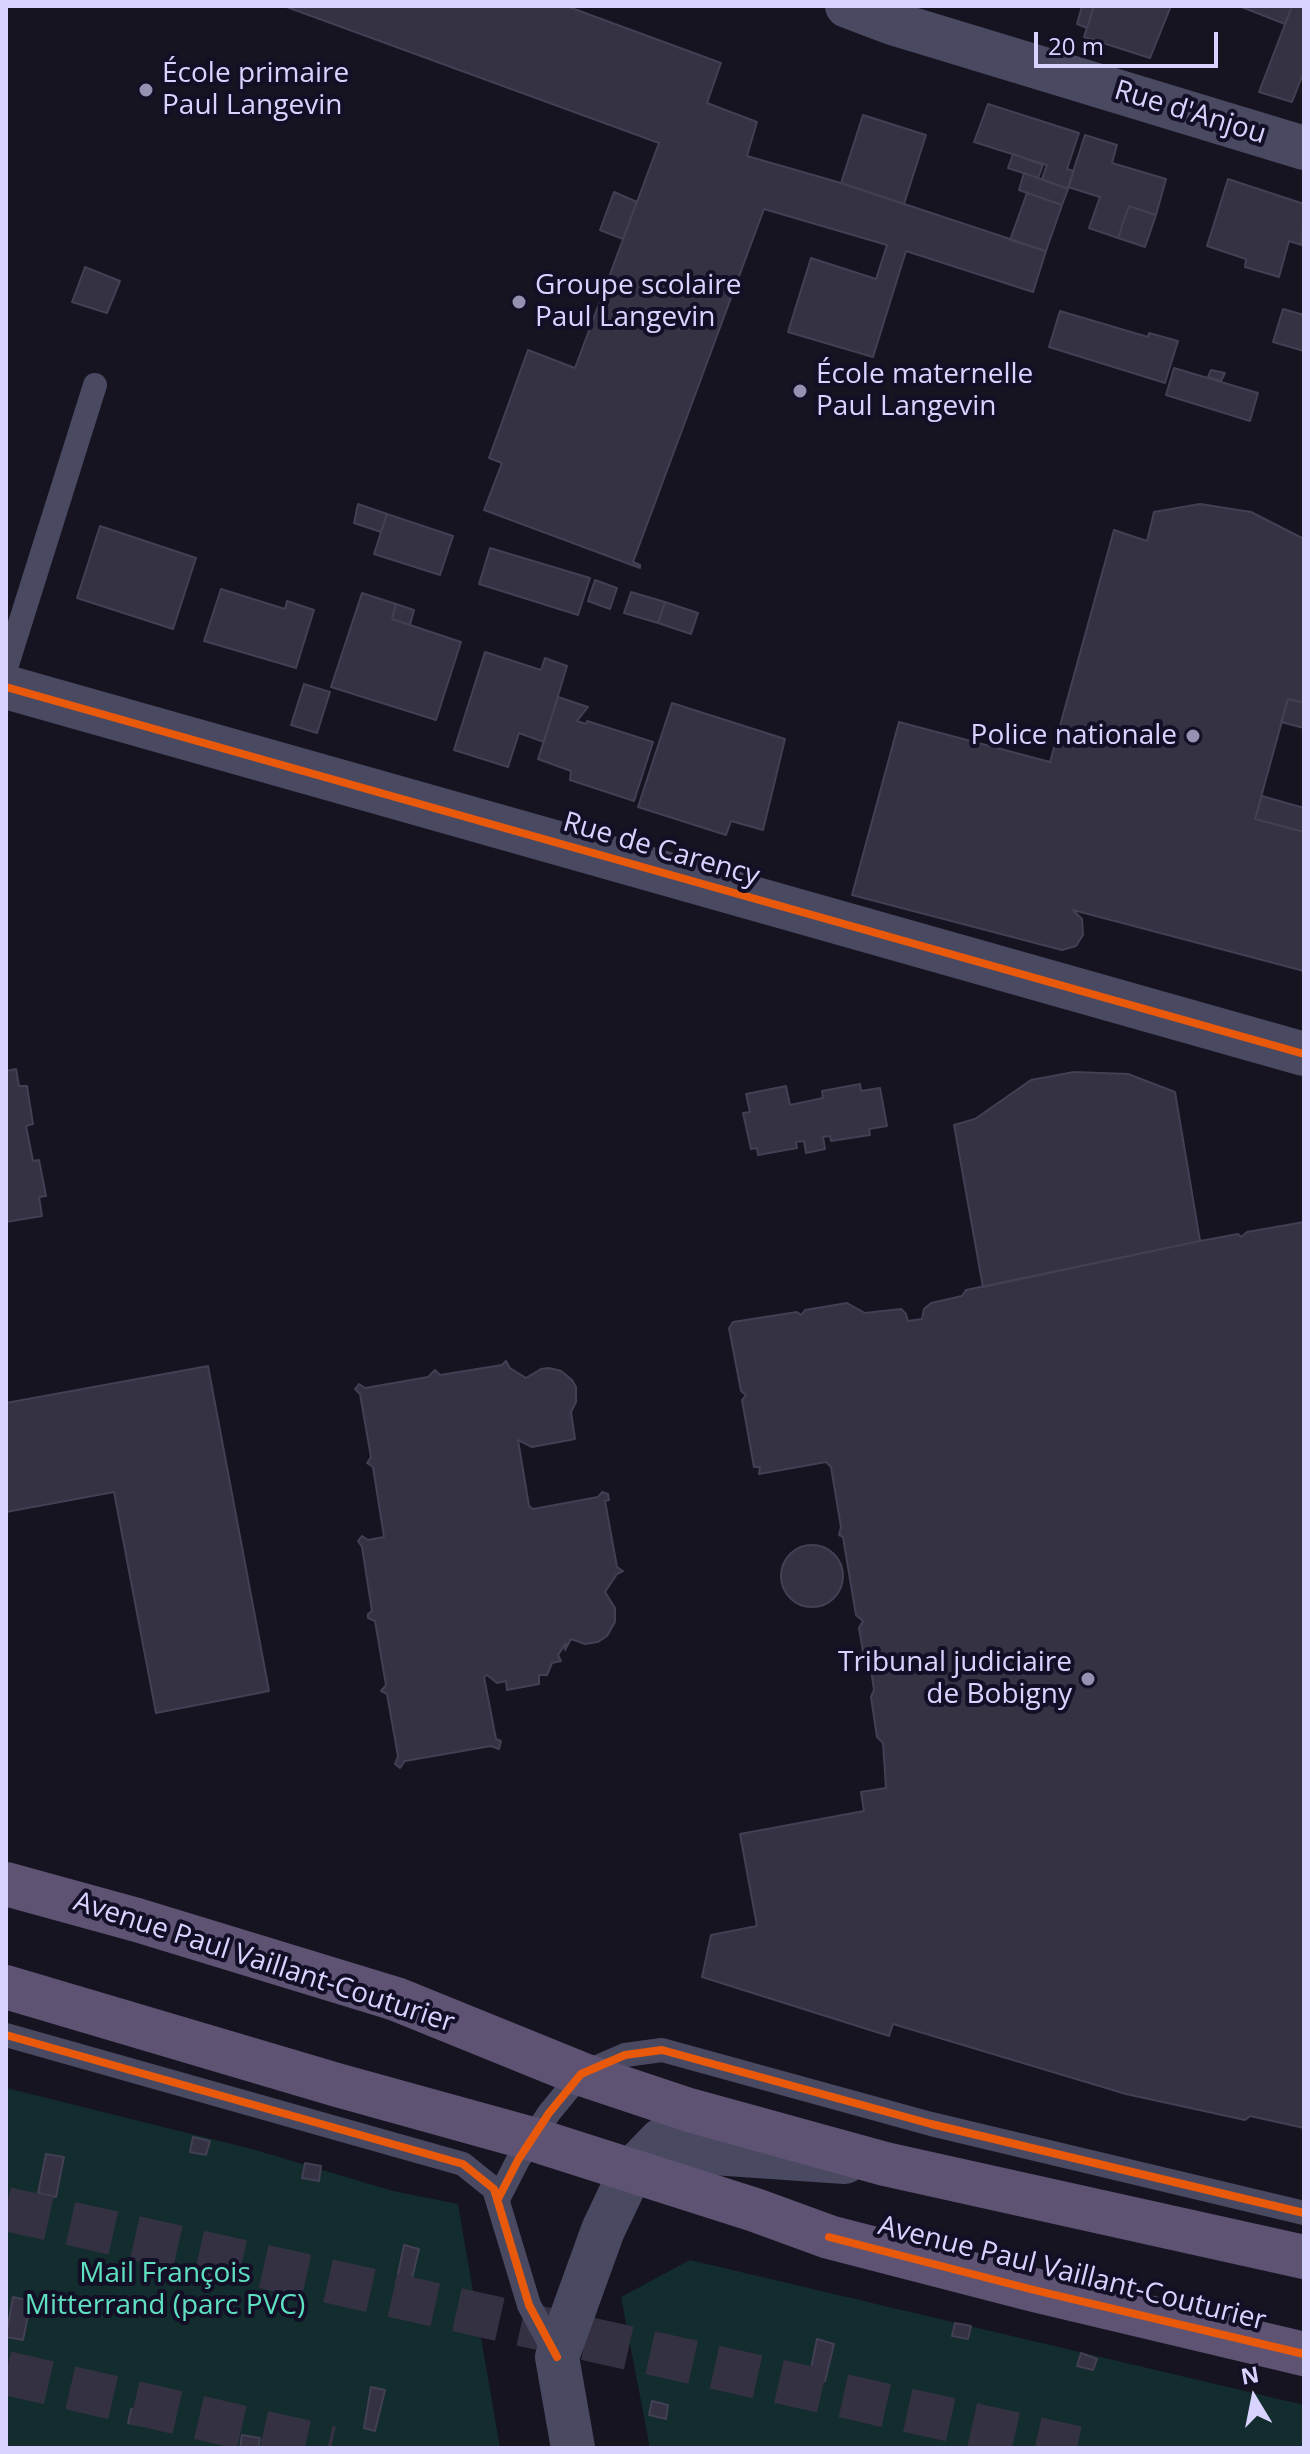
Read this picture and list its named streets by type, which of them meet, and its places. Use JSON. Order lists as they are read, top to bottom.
{
  "streets": {
    "main road": ["Avenue Paul Vaillant-Couturier"],
    "street": ["Rue d'Anjou", "Rue de Carency"]
  },
  "parks": ["Mail François Mitterrand (parc PVC)"],
  "places": [
    "École primaire Paul Langevin",
    "Groupe scolaire Paul Langevin",
    "École maternelle Paul Langevin",
    "Police nationale",
    "Tribunal judiciaire de Bobigny"
  ],
  "scale_bar": "20 m",
  "north": "top"
}
